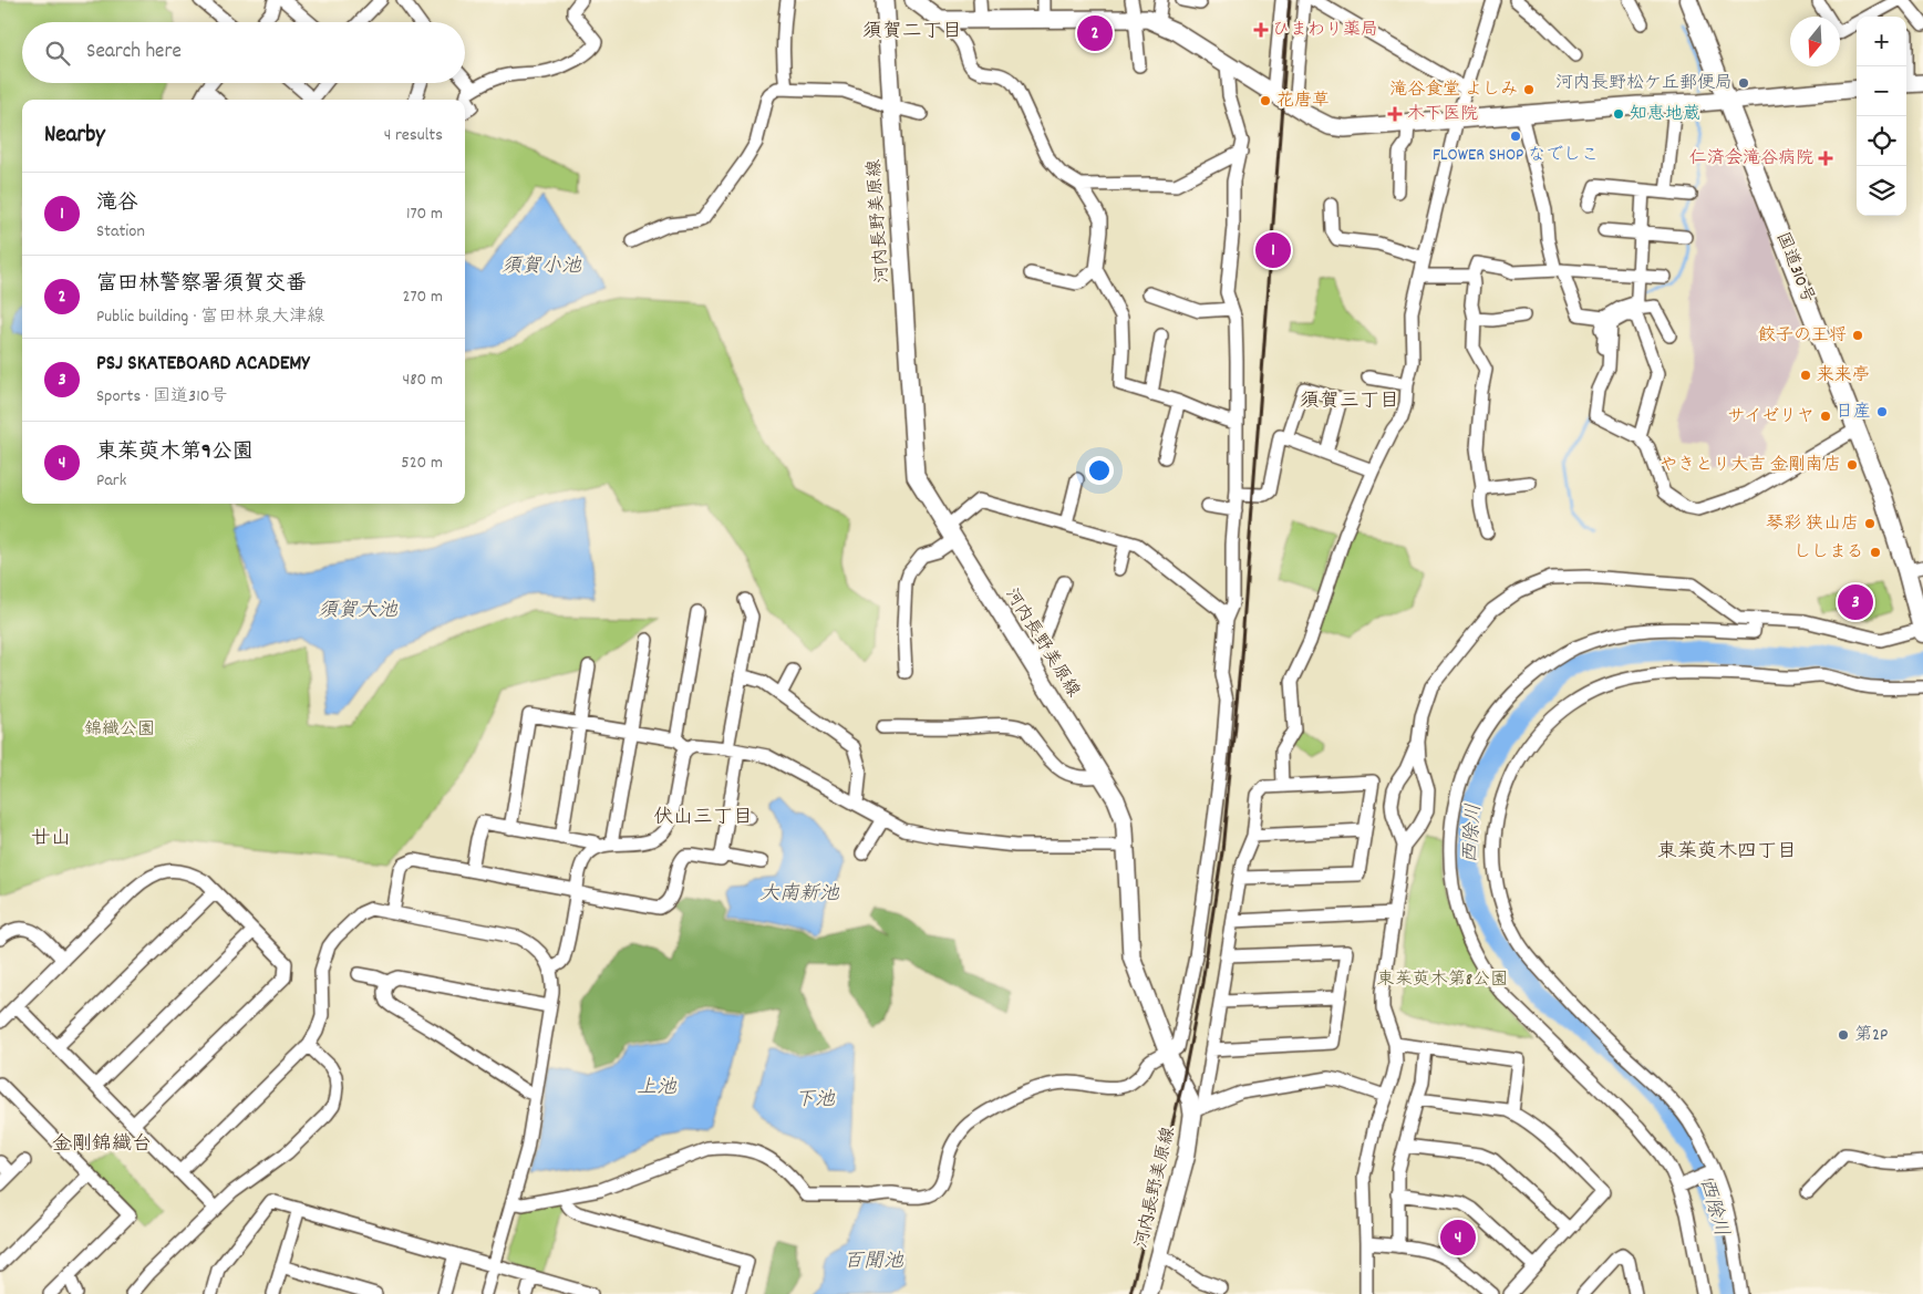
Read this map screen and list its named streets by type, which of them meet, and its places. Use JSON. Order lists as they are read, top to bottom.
{
  "streets": {
    "highway": ["国道310号"],
    "main road": ["河内長野美原線"]
  },
  "districts": [
    "須賀二丁目",
    "須賀三丁目",
    "伏山三丁目",
    "廿山",
    "東茱萸木四丁目",
    "金剛錦織台"
  ],
  "water": [
    "須賀小池",
    "須賀大池",
    "西除川",
    "大南新池",
    "上池",
    "下池",
    "百聞池"
  ],
  "parks": ["錦織公園", "東茱萸木第8公園"],
  "places": {
    "health": ["ひまわり薬局", "木下医院", "仁済会滝谷病院"],
    "other": [
      "河内長野松ケ丘郵便局",
      "滝谷食堂 よしみ",
      "花唐草",
      "知恵地蔵",
      "FLOWER SHOP なでしこ",
      "餃子の王将",
      "来来亭",
      "日産",
      "サイゼリヤ",
      "やきとり大吉 金剛南店",
      "琴彩 狭山店",
      "ししまる",
      "第2P"
    ]
  },
  "north": "bottom",
  "page": {
    "pins": [
      "2",
      "1",
      "3",
      "4"
    ],
    "map_buttons": ["+", "−"],
    "search": "Search here",
    "heading": ["Nearby", "4 results"],
    "list": [
      {
        "mark": "1",
        "name": "滝谷",
        "note": "Station",
        "value": "170 m"
      },
      {
        "mark": "2",
        "name": "富田林警察署須賀交番",
        "note": "Public building · 富田林泉大津線",
        "value": "270 m"
      },
      {
        "mark": "3",
        "name": "PSJ SKATEBOARD ACADEMY",
        "note": "Sports · 国道310号",
        "value": "480 m"
      },
      {
        "mark": "4",
        "name": "東茱萸木第9公園",
        "note": "Park",
        "value": "520 m"
      }
    ]
  }
}
